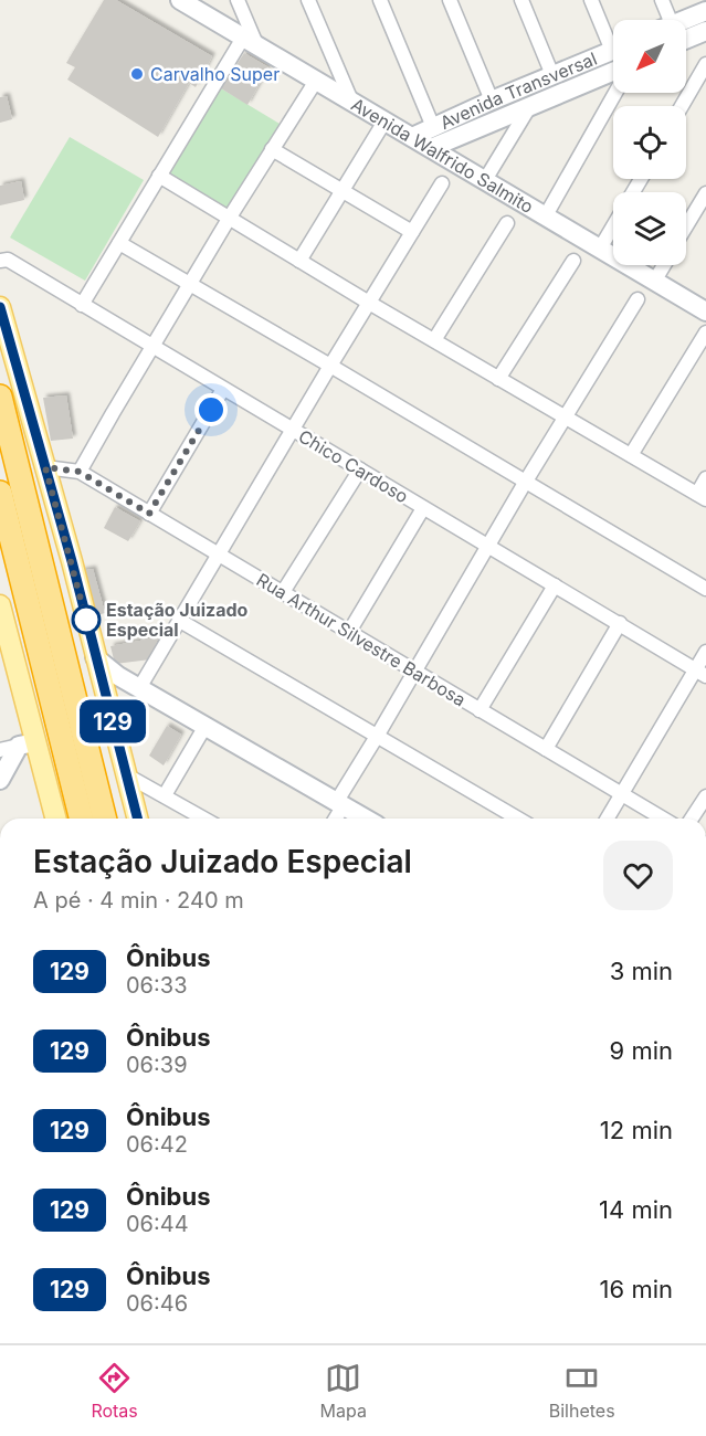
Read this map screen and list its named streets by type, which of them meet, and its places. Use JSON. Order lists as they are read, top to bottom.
{
  "streets": {
    "street": [
      "Avenida Transversal",
      "Avenida Walfrido Salmito",
      "Chico Cardoso",
      "Rua Arthur Silvestre Barbosa"
    ]
  },
  "crossings": [
    ["Avenida Transversal", "Avenida Walfrido Salmito"]
  ],
  "places": ["Carvalho Super", "Estação Juizado Especial"],
  "lines": ["bus line 129"],
  "north": "bottom left",
  "page": {
    "on_map": "129",
    "heading": ["Estação Juizado Especial", "A pé · 4 min · 240 m"],
    "list": [
      {
        "mark": "129",
        "name": "Ônibus",
        "note": "06:33",
        "value": "3 min"
      },
      {
        "mark": "129",
        "name": "Ônibus",
        "note": "06:39",
        "value": "9 min"
      },
      {
        "mark": "129",
        "name": "Ônibus",
        "note": "06:42",
        "value": "12 min"
      },
      {
        "mark": "129",
        "name": "Ônibus",
        "note": "06:44",
        "value": "14 min"
      },
      {
        "mark": "129",
        "name": "Ônibus",
        "note": "06:46",
        "value": "16 min"
      }
    ],
    "tabs": ["Rotas", "Mapa", "Bilhetes"]
  }
}
